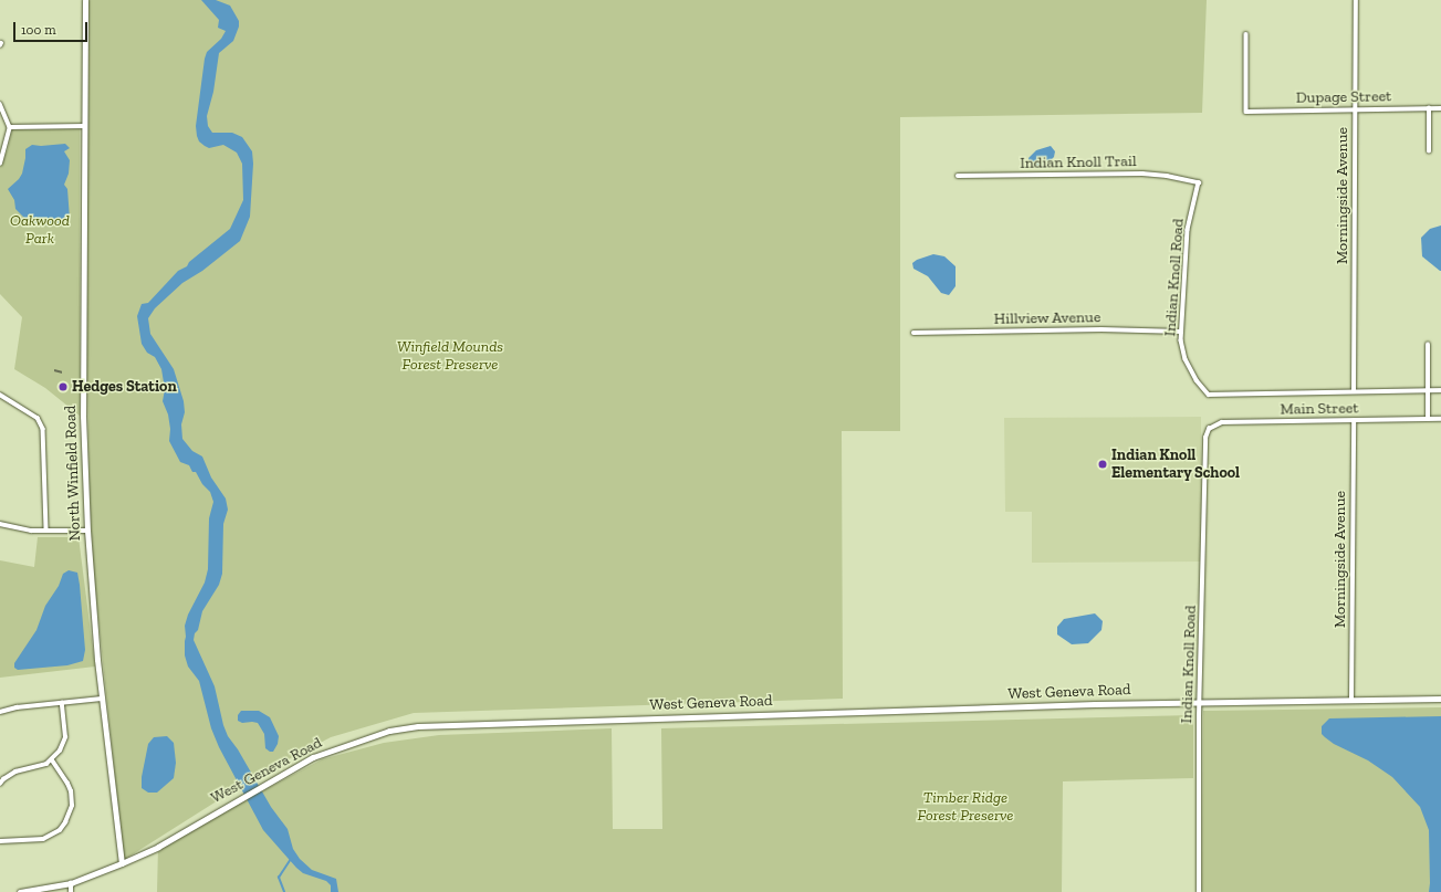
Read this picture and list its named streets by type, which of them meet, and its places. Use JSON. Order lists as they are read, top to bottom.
{
  "streets": {
    "main road": ["North Winfield Road", "West Geneva Road"],
    "street": [
      "Dupage Street",
      "Indian Knoll Trail",
      "Morningside Avenue",
      "Indian Knoll Road",
      "Hillview Avenue",
      "Main Street"
    ]
  },
  "crossings": [
    ["Dupage Street", "Morningside Avenue"],
    ["Indian Knoll Trail", "Indian Knoll Road"],
    ["Morningside Avenue", "Main Street"],
    ["Morningside Avenue", "West Geneva Road"],
    ["Indian Knoll Road", "Hillview Avenue"],
    ["Indian Knoll Road", "Main Street"],
    ["Indian Knoll Road", "West Geneva Road"],
    ["North Winfield Road", "West Geneva Road"]
  ],
  "parks": ["Oakwood Park", "Winfield Mounds Forest Preserve", "Timber Ridge Forest Preserve"],
  "places": ["Hedges Station", "Indian Knoll Elementary School"],
  "scale_bar": "100 m"
}
